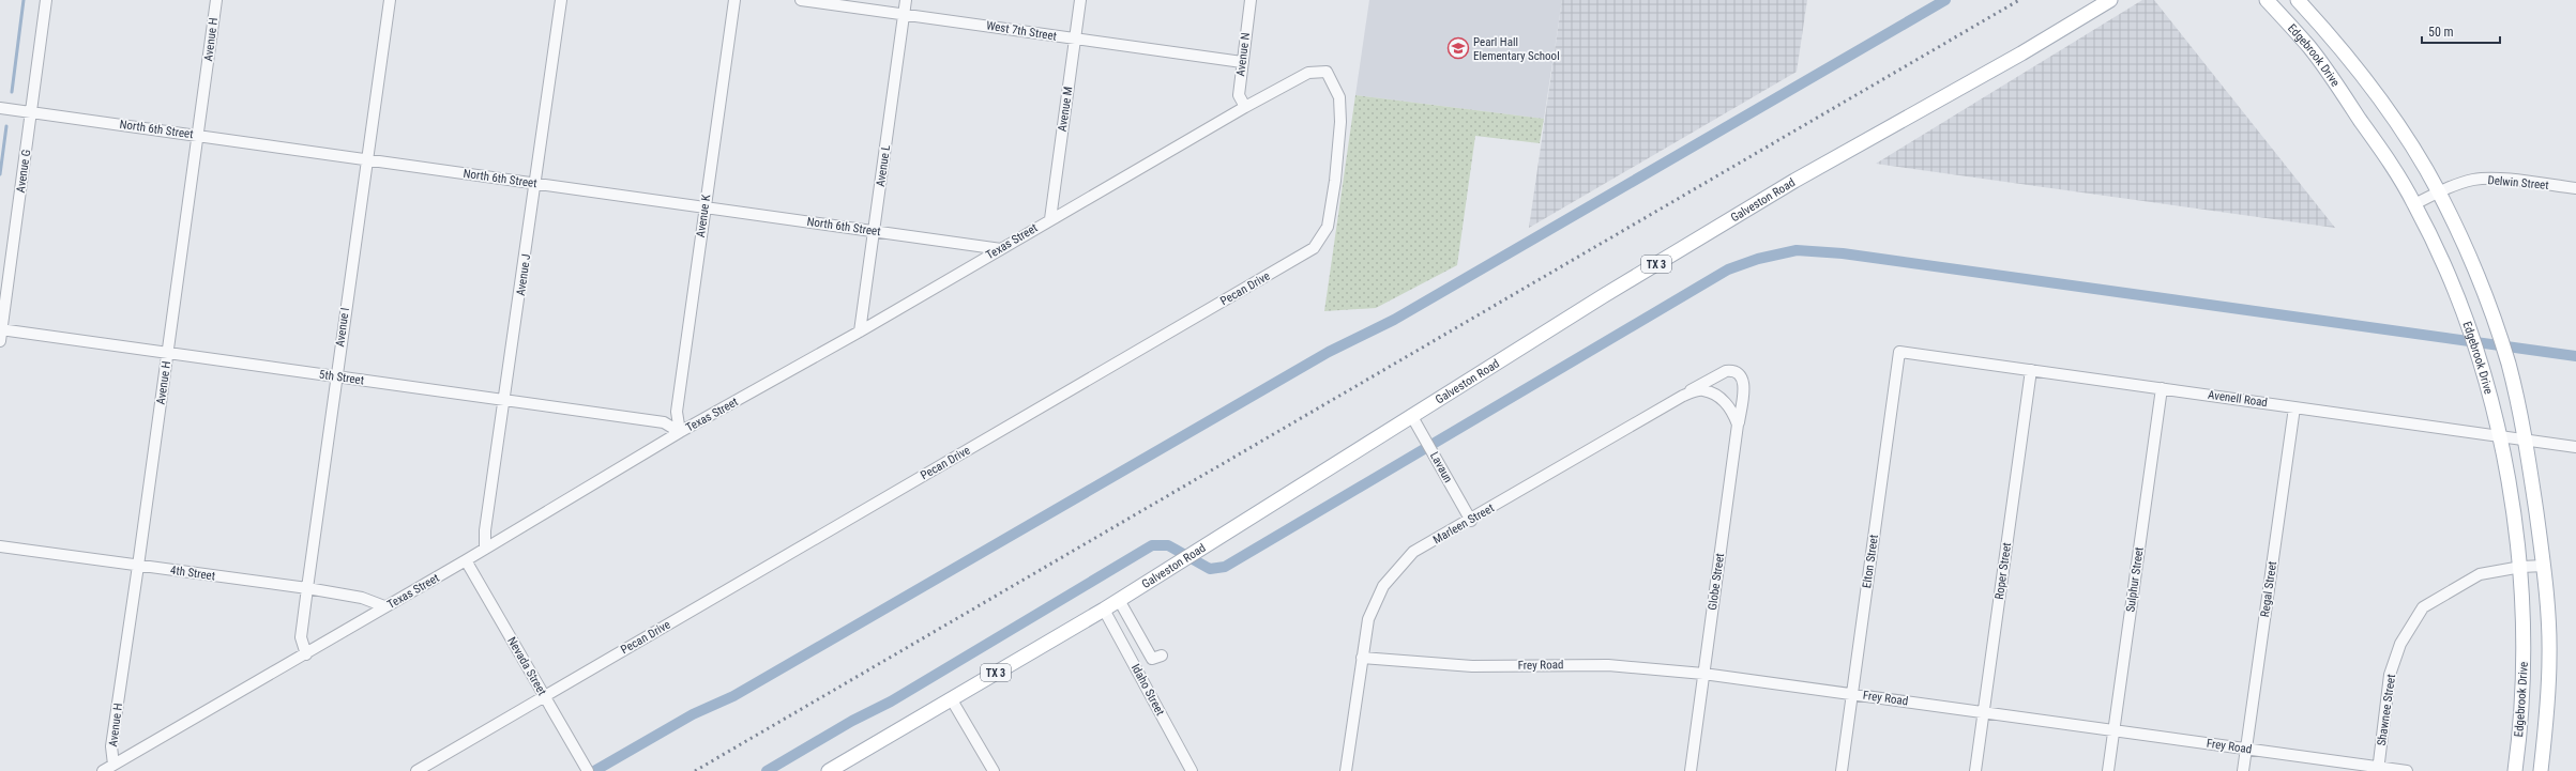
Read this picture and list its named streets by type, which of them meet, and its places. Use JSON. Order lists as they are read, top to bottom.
{
  "streets": {
    "main road": ["Edgebrook Drive", "Galveston Road", "TX 3"],
    "street": [
      "West 7th Street",
      "Avenue H",
      "Avenue N",
      "Avenue M",
      "North 6th Street",
      "Avenue L",
      "Avenue G",
      "Delwin Street",
      "Avenue K",
      "Texas Street",
      "Avenue J",
      "Pecan Drive",
      "Avenue I",
      "5th Street",
      "Avenell Road",
      "Lavaun",
      "Marleen Street",
      "Elton Street",
      "Roper Street",
      "4th Street",
      "Sulphur Street",
      "Globe Street",
      "Regal Street",
      "Frey Road",
      "Nevada Street",
      "Idaho Street",
      "Shawnee Street"
    ]
  },
  "crossings": [
    ["West 7th Street", "Avenue N"],
    ["West 7th Street", "Avenue M"],
    ["West 7th Street", "Avenue L"],
    ["Avenue H", "North 6th Street"],
    ["Avenue H", "Texas Street"],
    ["Avenue H", "5th Street"],
    ["Avenue H", "4th Street"],
    ["Avenue N", "Texas Street"],
    ["Edgebrook Drive", "Delwin Street"],
    ["Edgebrook Drive", "Avenell Road"],
    ["Edgebrook Drive", "Shawnee Street"],
    ["Avenue M", "Texas Street"],
    ["North 6th Street", "Avenue L"],
    ["North 6th Street", "Avenue G"],
    ["North 6th Street", "Avenue K"],
    ["North 6th Street", "Texas Street"],
    ["North 6th Street", "Avenue J"],
    ["North 6th Street", "Avenue I"],
    ["Avenue L", "Texas Street"],
    ["Avenue G", "5th Street"],
    ["Galveston Road", "Lavaun"],
    ["Galveston Road", "Idaho Street"],
    ["Avenue K", "Texas Street"],
    ["Avenue K", "5th Street"],
    ["Texas Street", "Avenue J"],
    ["Texas Street", "Pecan Drive"],
    ["Texas Street", "Avenue I"],
    ["Texas Street", "5th Street"],
    ["Texas Street", "4th Street"],
    ["Texas Street", "Nevada Street"],
    ["Avenue J", "5th Street"],
    ["Pecan Drive", "Nevada Street"],
    ["Avenue I", "5th Street"],
    ["Avenue I", "4th Street"],
    ["Avenell Road", "Elton Street"],
    ["Avenell Road", "Roper Street"],
    ["Avenell Road", "Sulphur Street"],
    ["Avenell Road", "Regal Street"],
    ["Lavaun", "Marleen Street"],
    ["Marleen Street", "Globe Street"],
    ["Marleen Street", "Frey Road"],
    ["Elton Street", "Frey Road"],
    ["Roper Street", "Frey Road"],
    ["Sulphur Street", "Frey Road"],
    ["Globe Street", "Frey Road"],
    ["Regal Street", "Frey Road"],
    ["Frey Road", "Shawnee Street"]
  ],
  "places": {
    "school or university": ["Pearl Hall Elementary School"]
  },
  "scale_bar": "50 m"
}
